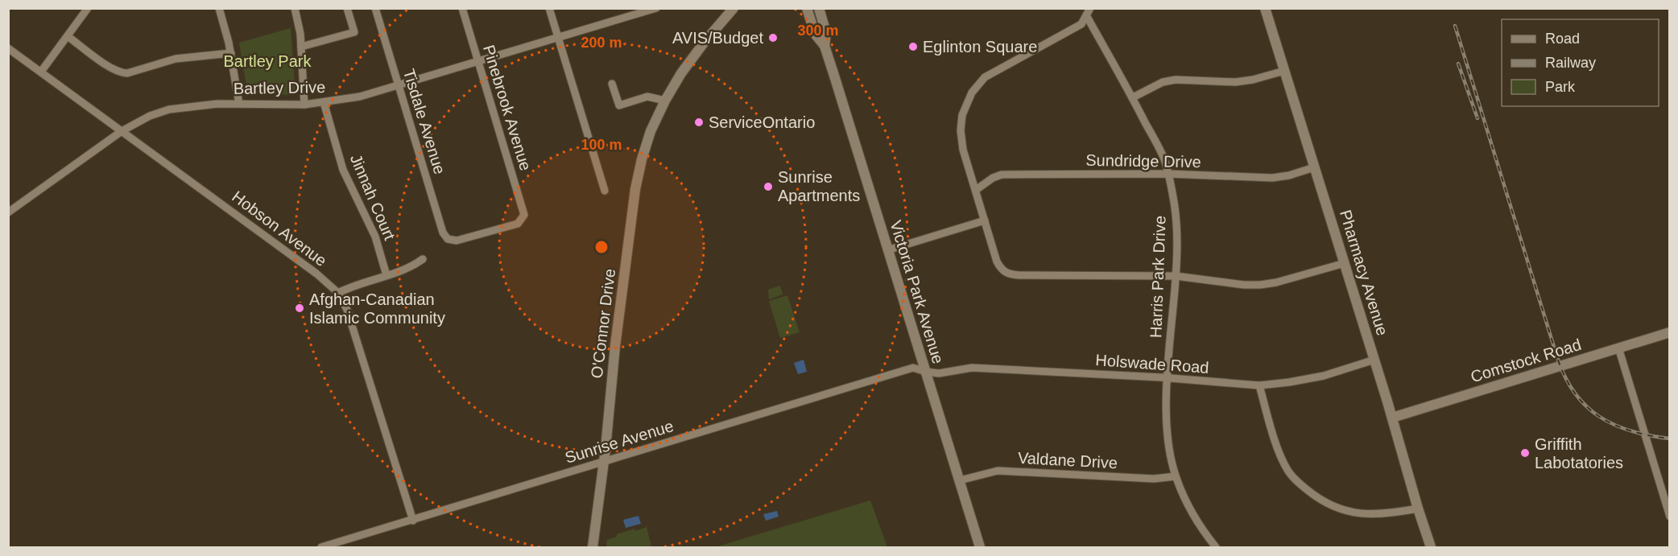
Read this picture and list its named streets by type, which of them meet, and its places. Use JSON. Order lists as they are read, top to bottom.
{
  "streets": {
    "main road": [
      "Pharmacy Avenue",
      "Victoria Park Avenue",
      "O'Connor Drive",
      "Comstock Road"
    ],
    "street": [
      "Bartley Drive",
      "Pinebrook Avenue",
      "Tisdale Avenue",
      "Sundridge Drive",
      "Jinnah Court",
      "Hobson Avenue",
      "Harris Park Drive",
      "Holswade Road",
      "Sunrise Avenue",
      "Valdane Drive"
    ]
  },
  "crossings": [
    ["Bartley Drive", "Pinebrook Avenue"],
    ["Bartley Drive", "Tisdale Avenue"],
    ["Bartley Drive", "Jinnah Court"],
    ["Bartley Drive", "Hobson Avenue"],
    ["Pinebrook Avenue", "Tisdale Avenue"],
    ["Sundridge Drive", "Pharmacy Avenue"],
    ["Sundridge Drive", "Harris Park Drive"],
    ["Hobson Avenue", "Sunrise Avenue"],
    ["Pharmacy Avenue", "Comstock Road"],
    ["Pharmacy Avenue", "Holswade Road"],
    ["Harris Park Drive", "Holswade Road"],
    ["Harris Park Drive", "Valdane Drive"],
    ["Victoria Park Avenue", "Holswade Road"],
    ["Victoria Park Avenue", "Sunrise Avenue"],
    ["Victoria Park Avenue", "Valdane Drive"],
    ["O'Connor Drive", "Sunrise Avenue"],
    ["Holswade Road", "Sunrise Avenue"]
  ],
  "parks": ["Bartley Park"],
  "places": [
    "AVIS/Budget",
    "Eglinton Square",
    "ServiceOntario",
    "Sunrise Apartments",
    "Afghan-Canadian Islamic Community",
    "Griffith Labotatories"
  ],
  "legend": ["Road", "Railway", "Park"],
  "rings": ["300 m", "200 m", "100 m"]
}
